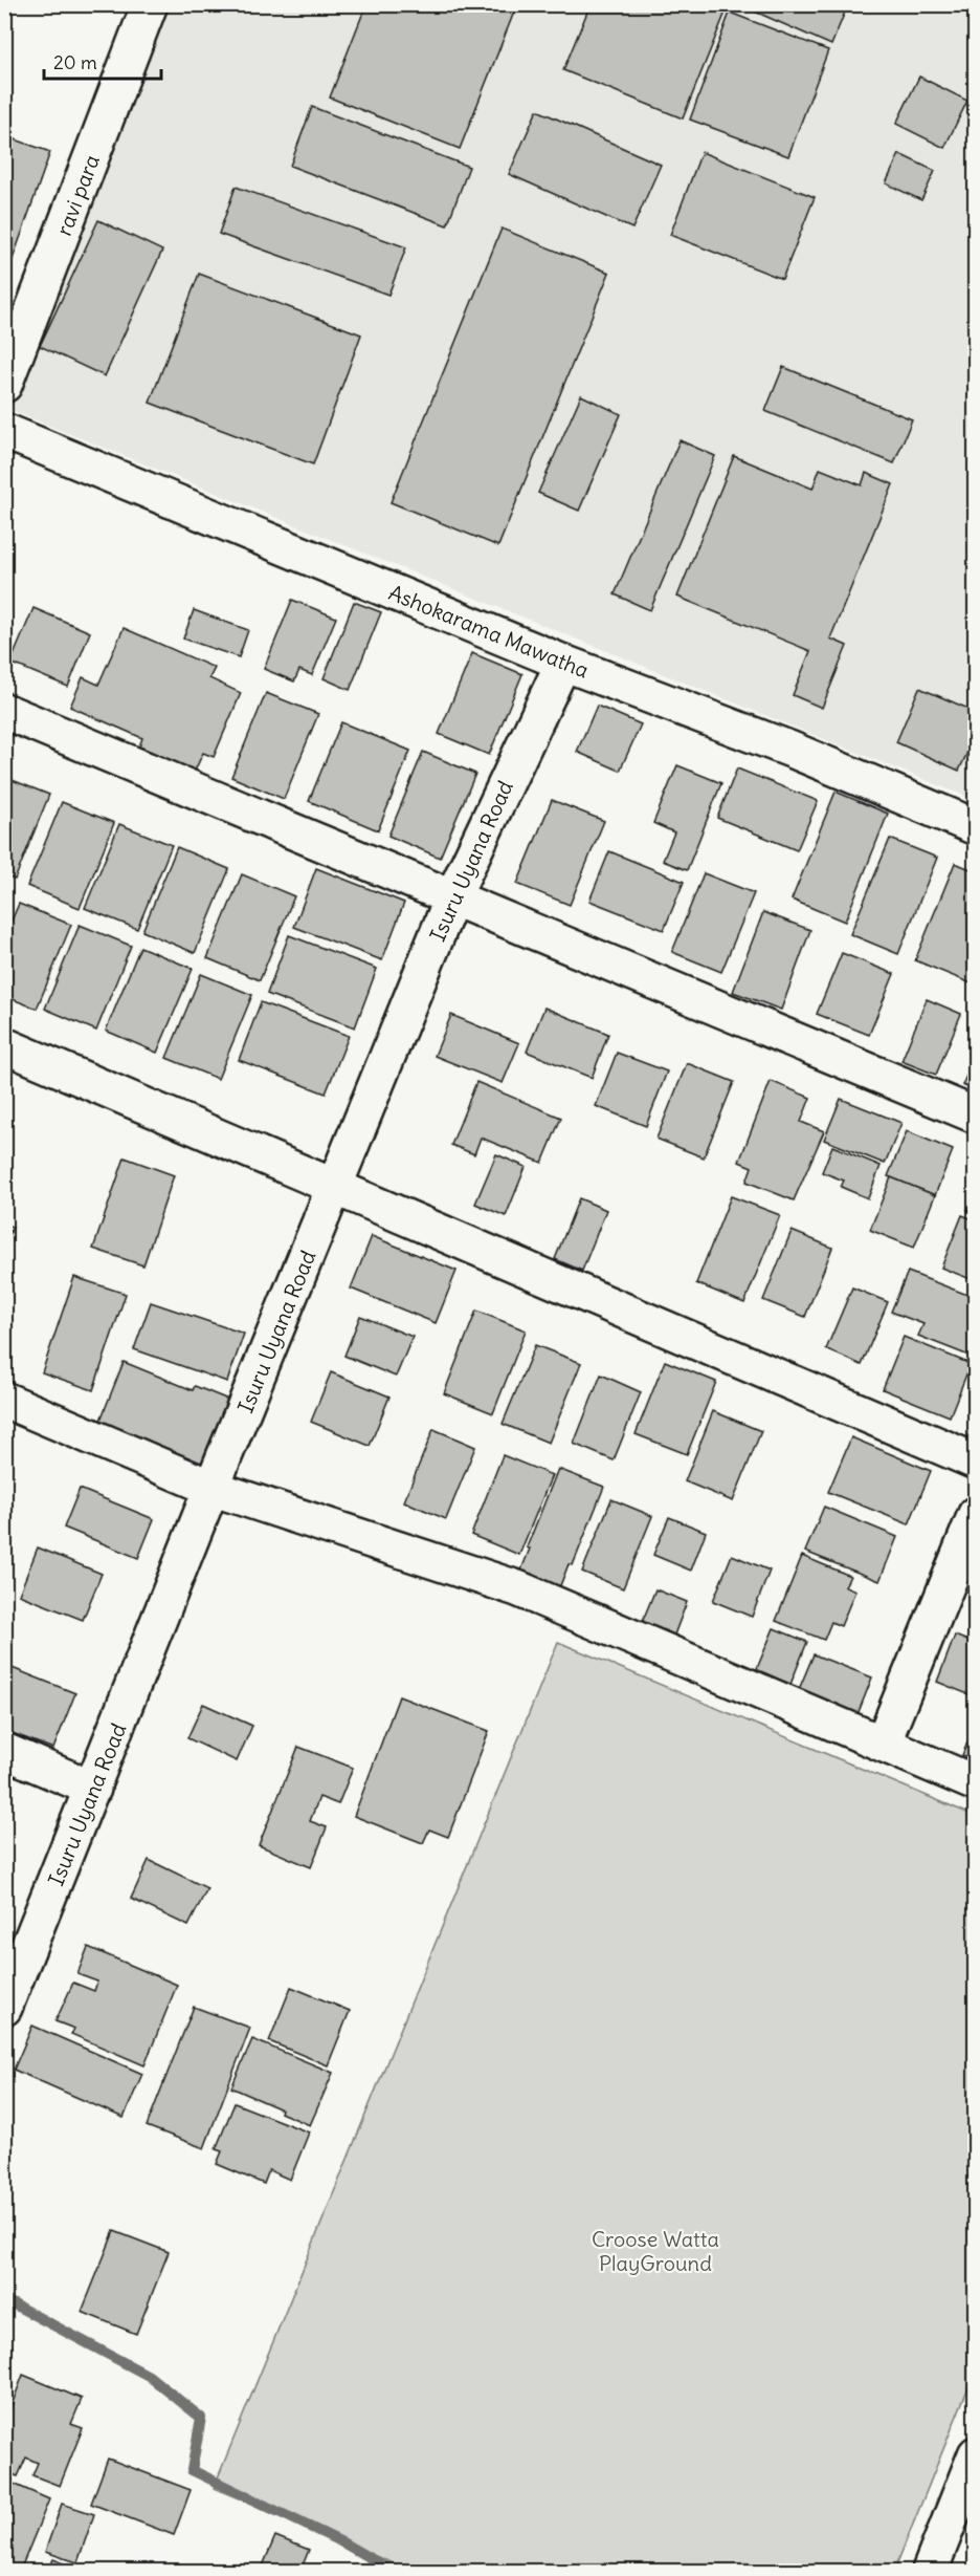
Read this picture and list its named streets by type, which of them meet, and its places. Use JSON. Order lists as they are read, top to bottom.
{
  "streets": {
    "street": ["ravi para", "Ashokarama Mawatha", "Isuru Uyana Road"]
  },
  "crossings": [
    ["Ashokarama Mawatha", "Isuru Uyana Road"]
  ],
  "parks": ["Croose Watta PlayGround"],
  "scale_bar": "20 m"
}
